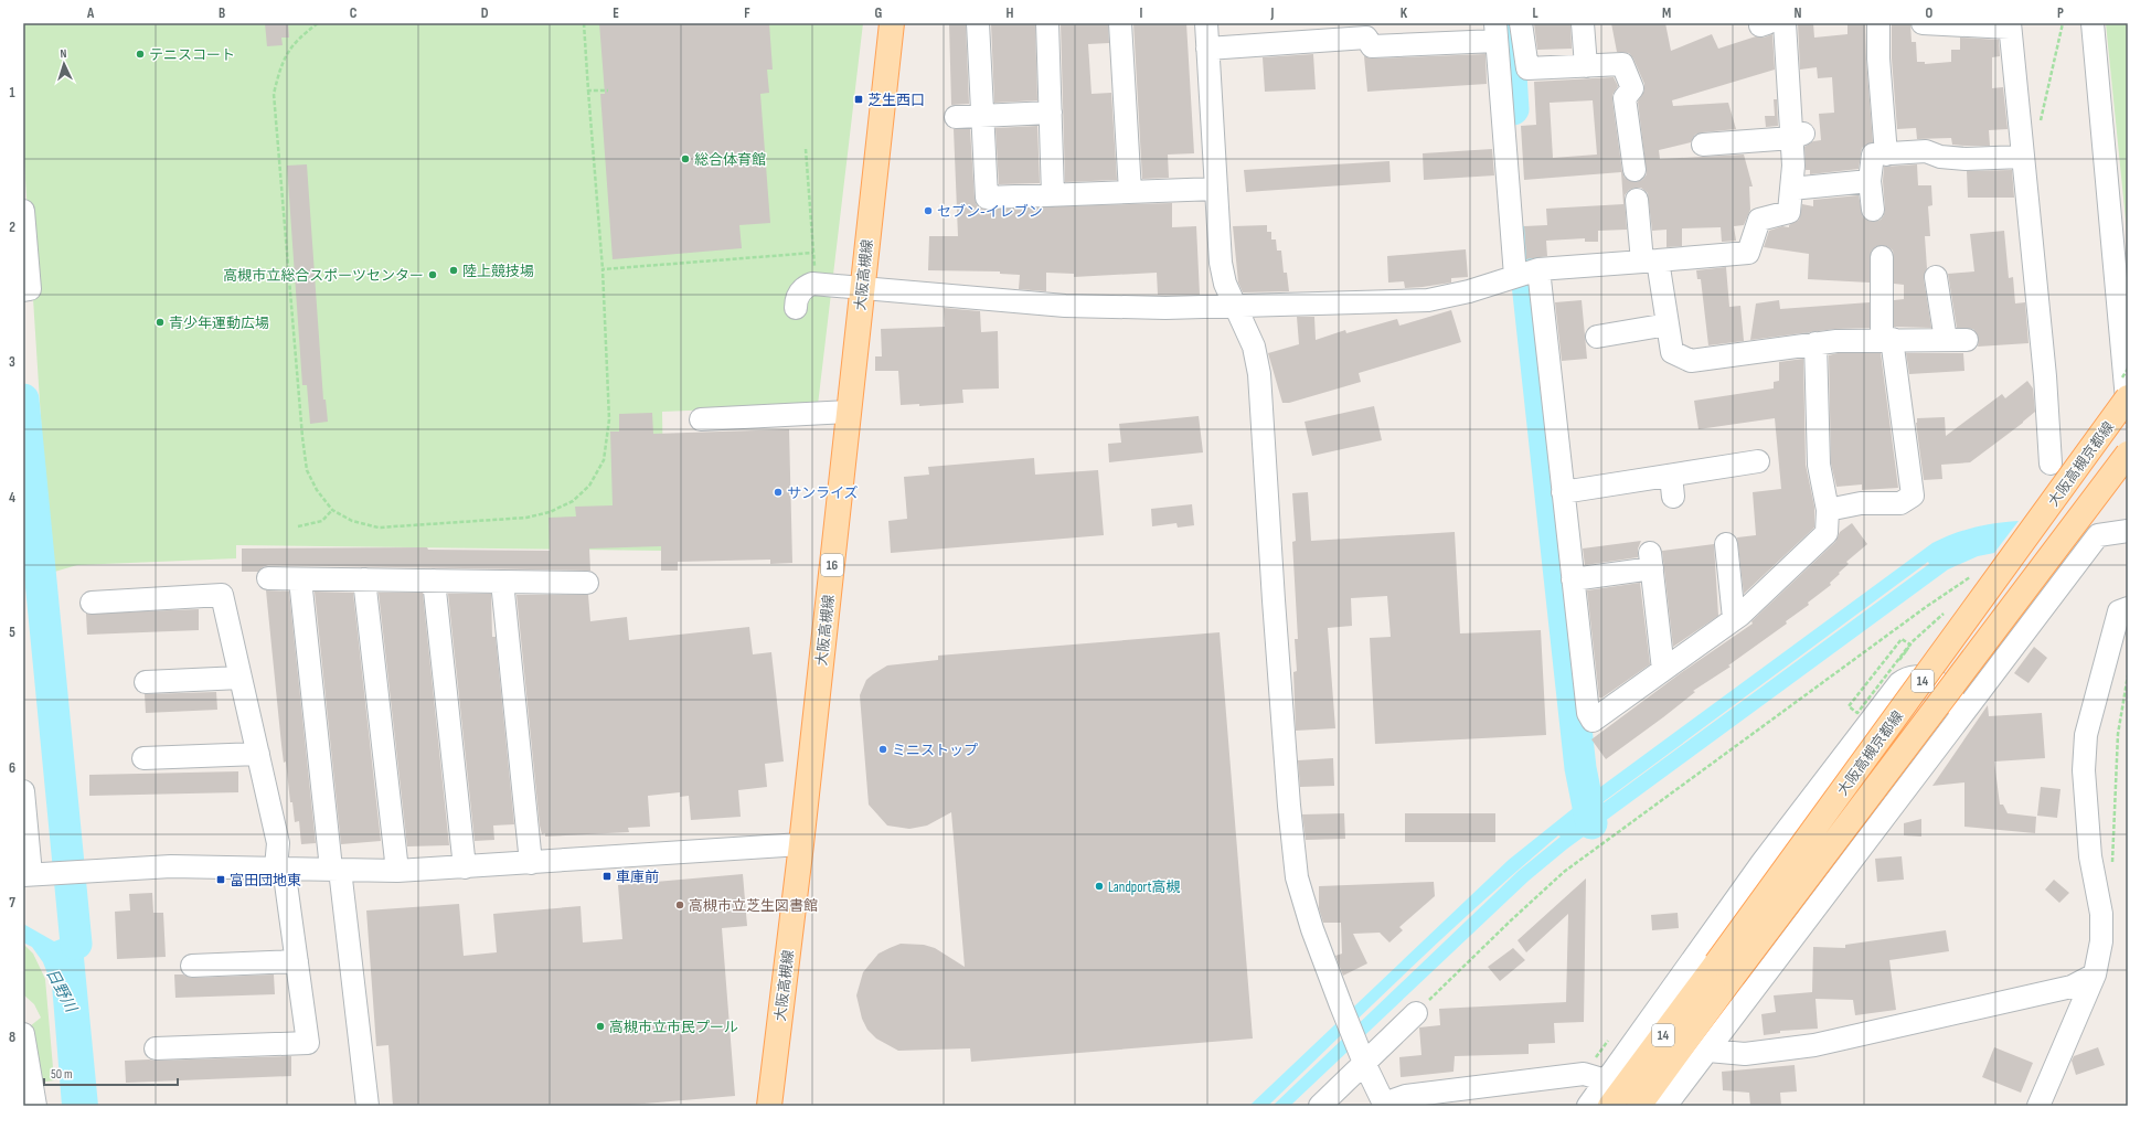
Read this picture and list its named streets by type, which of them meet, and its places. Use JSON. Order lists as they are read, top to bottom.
{
  "streets": {
    "main road": [
      "大阪高槻線",
      "大阪高槻京都線",
      "16",
      "14"
    ]
  },
  "water": ["日野川"],
  "places": {
    "other": [
      "テニスコート",
      "総合体育館",
      "セブン-イレブン",
      "陸上競技場",
      "高槻市立総合スポーツセンター",
      "青少年運動広場",
      "サンライズ",
      "ミニストップ",
      "Landport高槻",
      "高槻市立芝生図書館",
      "高槻市立市民プール"
    ],
    "transit": ["芝生西口", "車庫前", "富田団地東"]
  },
  "scale_bar": "50 m",
  "north": "top",
  "grid": {
    "columns": [
      "A",
      "B",
      "C",
      "D",
      "E",
      "F",
      "G",
      "H",
      "I",
      "J",
      "K",
      "L",
      "M",
      "N",
      "O",
      "P"
    ],
    "rows": [
      "1",
      "2",
      "3",
      "4",
      "5",
      "6",
      "7",
      "8"
    ]
  }
}
